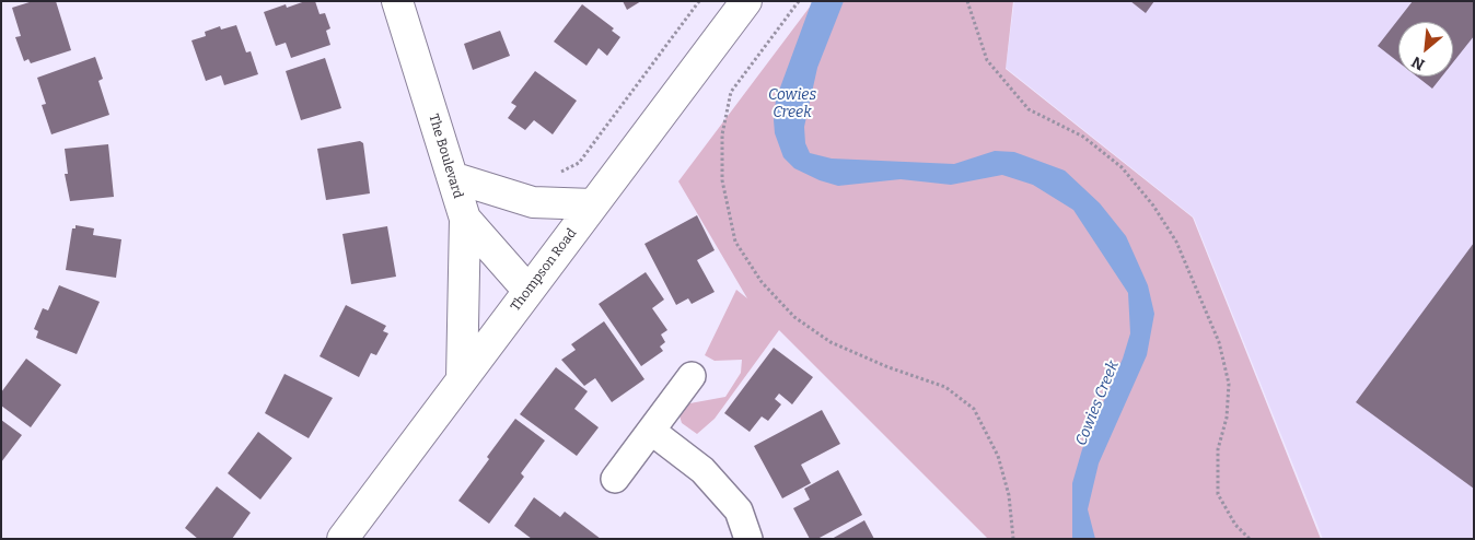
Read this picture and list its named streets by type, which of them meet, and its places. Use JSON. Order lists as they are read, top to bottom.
{
  "streets": {
    "main road": ["The Boulevard", "Thompson Road"]
  },
  "crossings": [
    ["The Boulevard", "Thompson Road"]
  ],
  "water": ["Cowies Creek"],
  "north": "bottom left"
}
